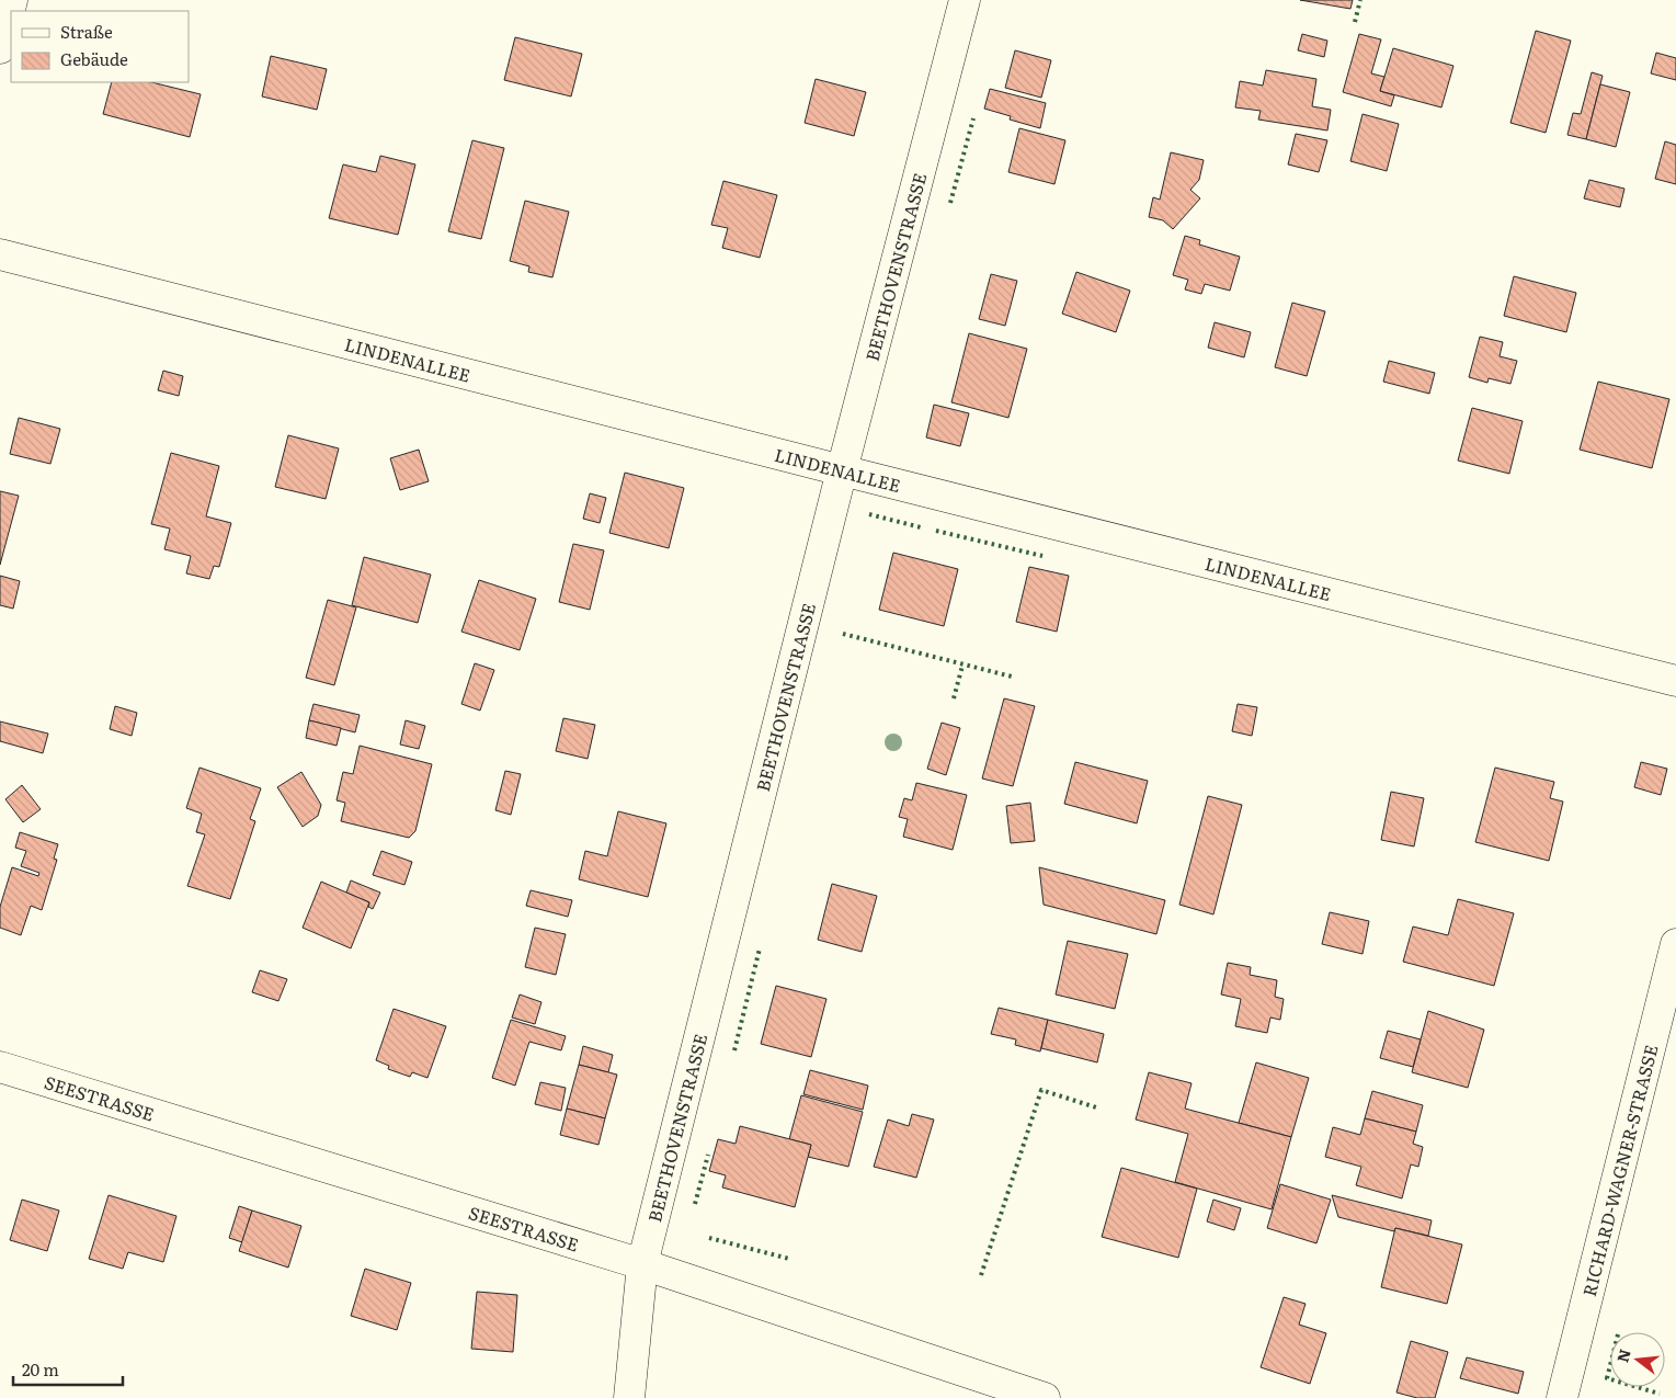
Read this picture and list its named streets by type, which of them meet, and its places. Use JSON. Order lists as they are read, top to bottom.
{
  "streets": {
    "street": [
      "BEETHOVENSTRASSE",
      "LINDENALLEE",
      "SEESTRASSE",
      "RICHARD-WAGNER-STRASSE"
    ]
  },
  "crossings": [
    ["BEETHOVENSTRASSE", "LINDENALLEE"],
    ["BEETHOVENSTRASSE", "SEESTRASSE"]
  ],
  "legend": ["Straße", "Gebäude"],
  "scale_bar": "20 m",
  "north": "left"
}
